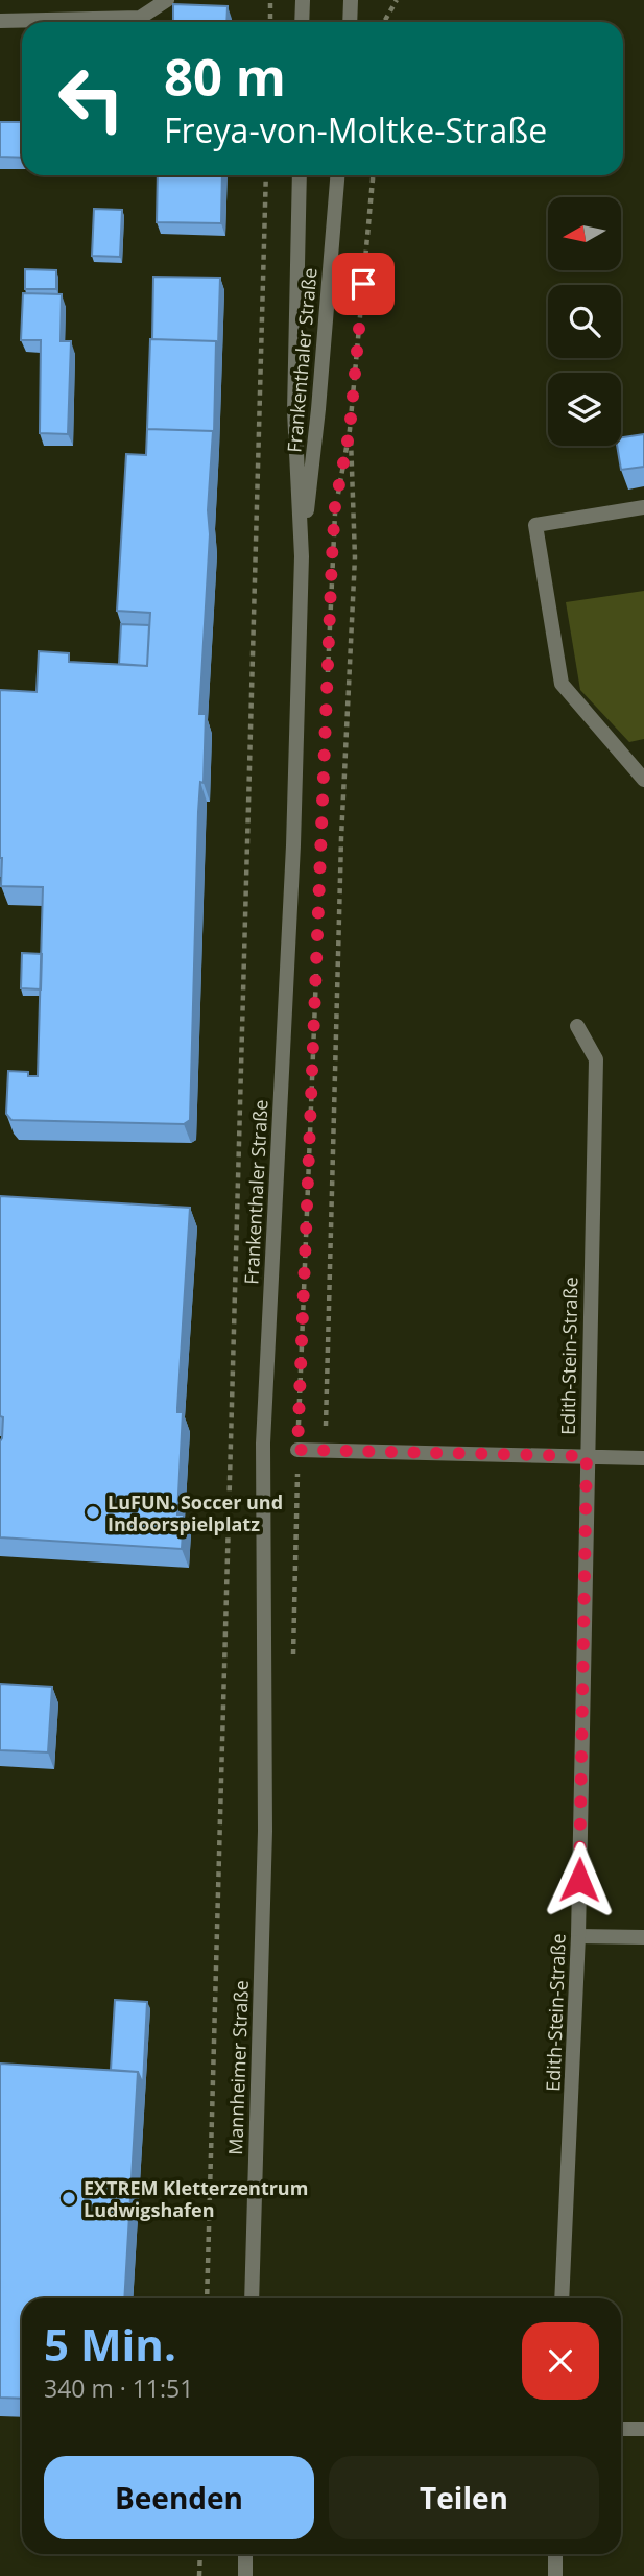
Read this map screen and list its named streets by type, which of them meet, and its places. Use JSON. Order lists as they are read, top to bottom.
{
  "streets": {
    "street": ["Frankenthaler Straße", "Edith-Stein-Straße", "Mannheimer Straße"]
  },
  "crossings": [
    ["Frankenthaler Straße", "Mannheimer Straße"]
  ],
  "places": ["LuFUN. Soccer und Indoorspielplatz", "EXTREM Kletterzentrum Ludwigshafen"],
  "north": "left",
  "page": {
    "turn": ["80 m", "Freya-von-Moltke-Straße"],
    "heading": ["5 Min.", "340 m · 11:51"],
    "buttons": ["Beenden", "Teilen"]
  }
}
